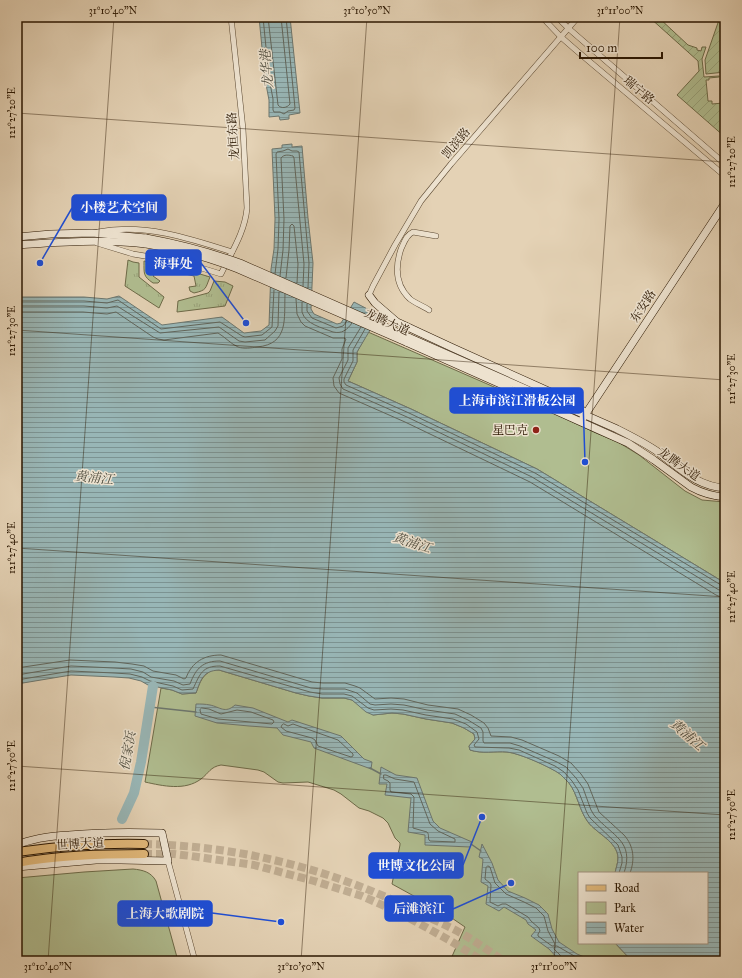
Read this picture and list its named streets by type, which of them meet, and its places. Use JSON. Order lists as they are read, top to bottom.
{
  "streets": {
    "main road": ["东安路", "龙腾大道", "世博大道"],
    "street": ["瑞宁路", "龙恒东路", "凯滨路"]
  },
  "crossings": [
    ["瑞宁路", "凯滨路"],
    ["龙恒东路", "龙腾大道"],
    ["东安路", "龙腾大道"]
  ],
  "water": ["龙华港", "黄浦江", "倪家浜"],
  "places": [
    "小楼艺术空间",
    "海事处",
    "星巴克",
    "上海市滨江滑板公园",
    "世博文化公园",
    "后滩滨江",
    "上海大歌剧院"
  ],
  "legend": ["Road", "Park", "Water"],
  "scale_bar": "100 m",
  "coordinates": [
    "31°10'40\"N",
    "31°10'50\"N",
    "31°11'00\"N",
    "121°27'20\"E",
    "121°27'30\"E",
    "121°27'40\"E",
    "121°27'50\"E"
  ]
}
